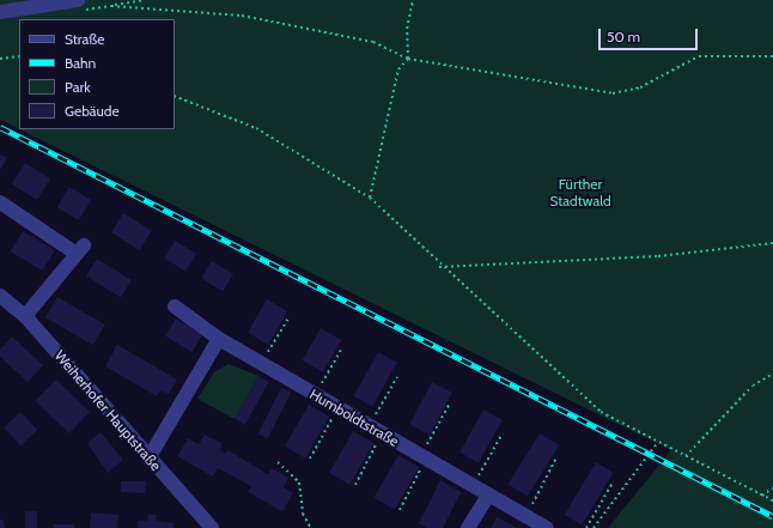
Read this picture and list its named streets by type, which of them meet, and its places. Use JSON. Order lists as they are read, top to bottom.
{
  "streets": {
    "street": ["Weiherhofer Hauptstraße", "Humboldtstraße"]
  },
  "parks": ["Fürther Stadtwald"],
  "legend": [
    "Straße",
    "Bahn",
    "Park",
    "Gebäude"
  ],
  "scale_bar": "50 m"
}
